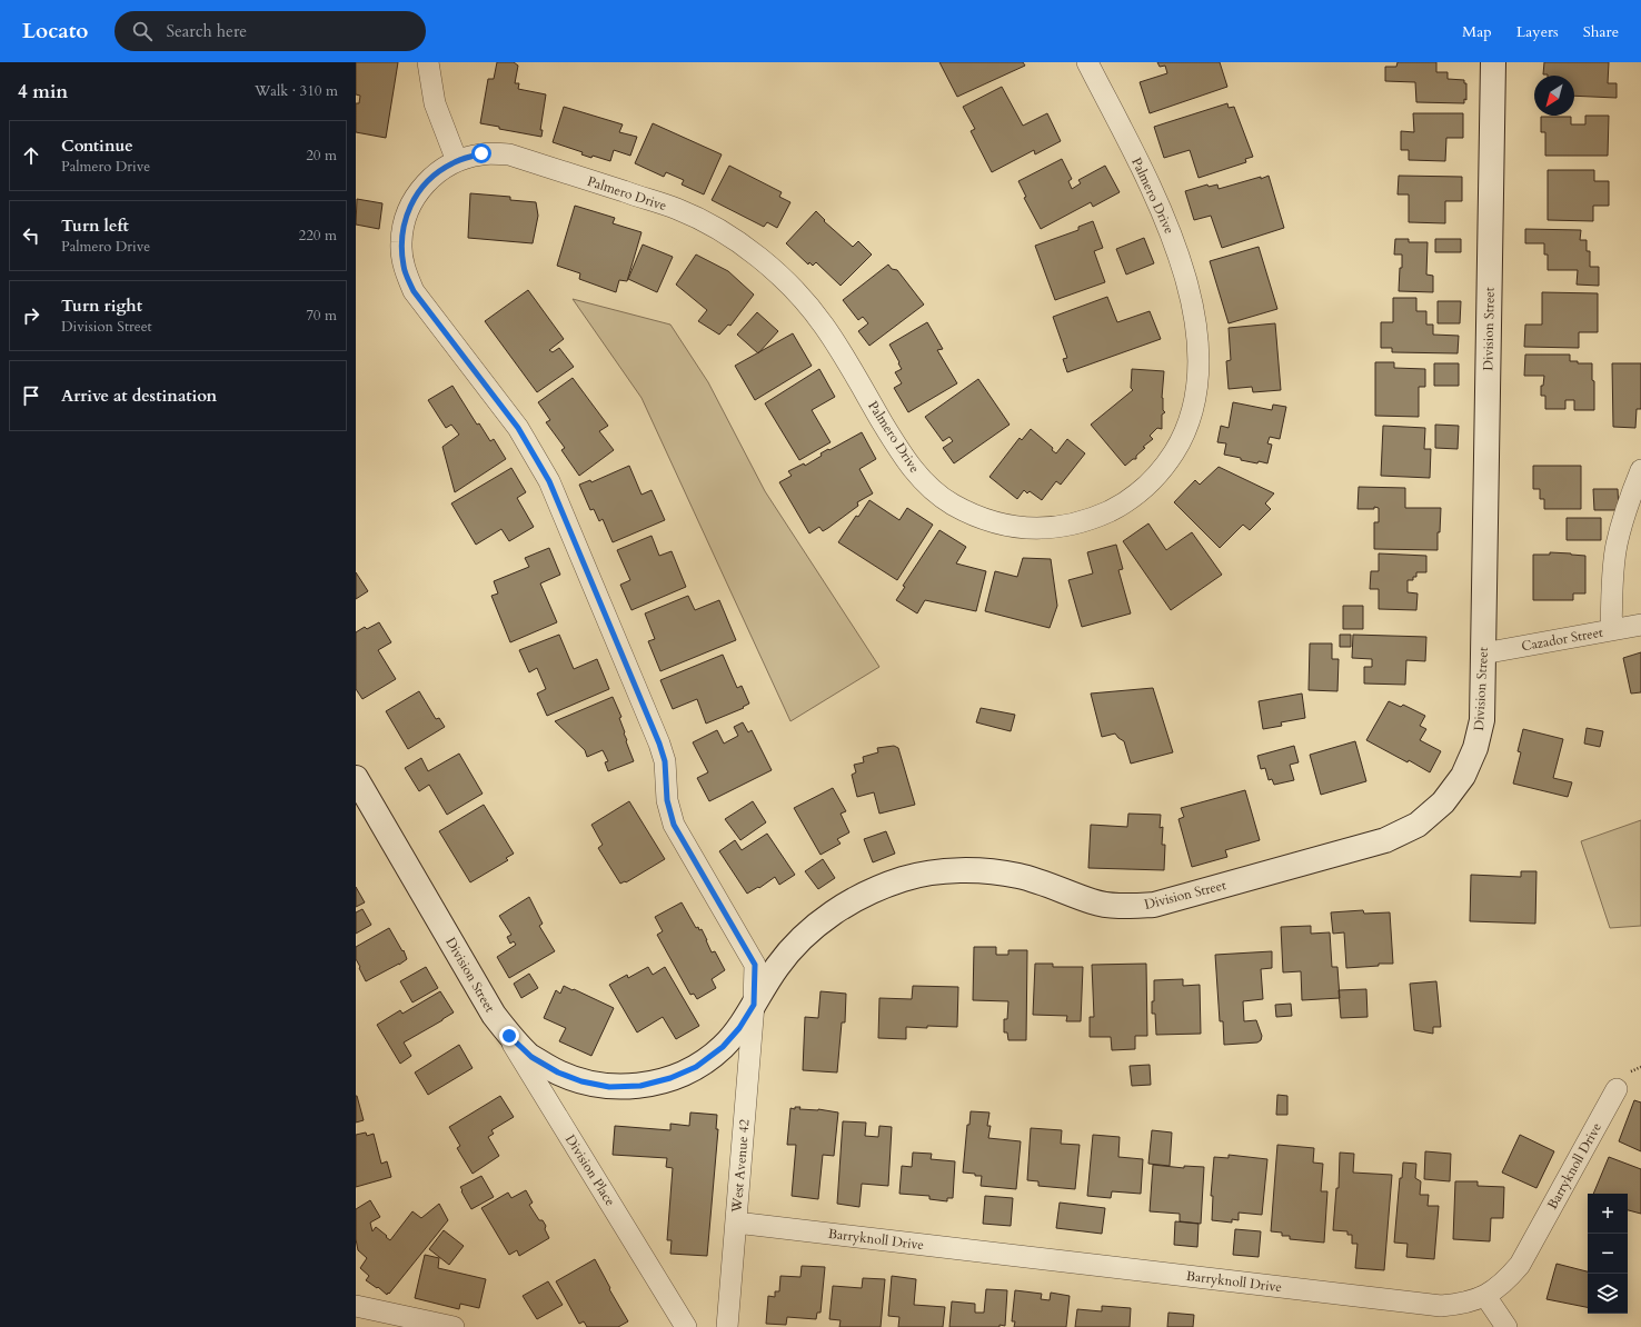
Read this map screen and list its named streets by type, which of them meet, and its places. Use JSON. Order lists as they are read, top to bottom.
{
  "streets": {
    "street": [
      "Palmero Drive",
      "Division Street",
      "Cazador Street",
      "West Avenue 42",
      "Barryknoll Drive",
      "Division Place"
    ]
  },
  "crossings": [
    ["Palmero Drive", "Division Street"],
    ["Palmero Drive", "West Avenue 42"],
    ["Division Street", "Cazador Street"],
    ["Division Street", "West Avenue 42"],
    ["Division Street", "Division Place"],
    ["West Avenue 42", "Barryknoll Drive"]
  ],
  "north": "bottom left",
  "page": {
    "header": "Locato",
    "search": "Search here",
    "nav": ["Map", "Layers", "Share"],
    "heading": ["4 min", "Walk · 310 m"],
    "list": [
      ["Continue", "Palmero Drive", "20 m"],
      ["Turn left", "Palmero Drive", "220 m"],
      ["Turn right", "Division Street", "70 m"],
      "Arrive at destination"
    ],
    "map_buttons": ["+", "−"]
  }
}
